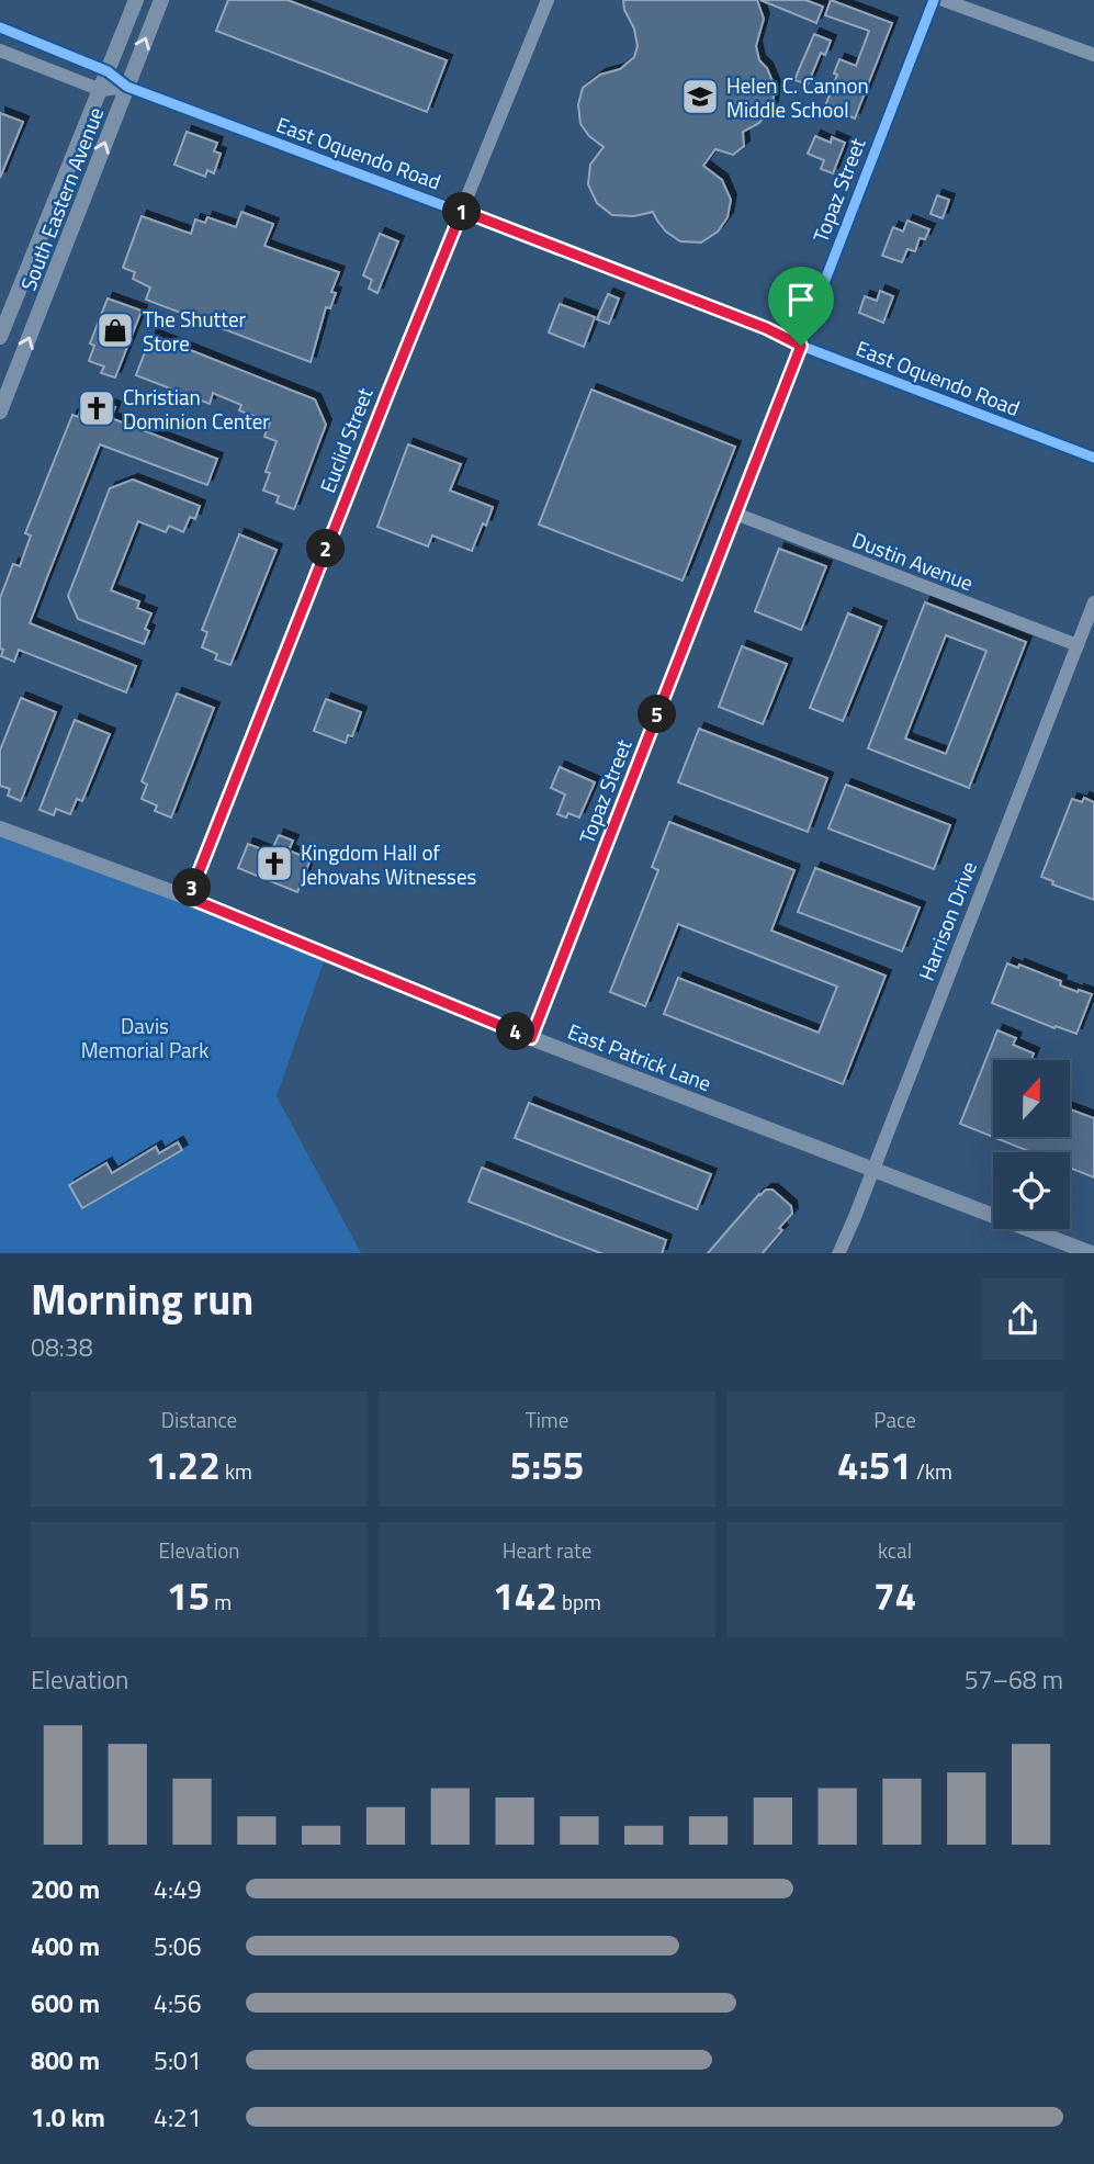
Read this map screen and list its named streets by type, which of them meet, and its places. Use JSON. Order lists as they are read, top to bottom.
{
  "streets": {
    "main road": ["South Eastern Avenue", "East Patrick Lane"],
    "street": [
      "East Oquendo Road",
      "Topaz Street",
      "Euclid Street",
      "Dustin Avenue",
      "Harrison Drive"
    ]
  },
  "crossings": [
    ["East Oquendo Road", "Topaz Street"],
    ["East Oquendo Road", "South Eastern Avenue"],
    ["East Oquendo Road", "Euclid Street"],
    ["Topaz Street", "Dustin Avenue"],
    ["Topaz Street", "East Patrick Lane"],
    ["Euclid Street", "East Patrick Lane"],
    ["Dustin Avenue", "Harrison Drive"],
    ["Harrison Drive", "East Patrick Lane"]
  ],
  "parks": ["Davis Memorial Park"],
  "places": {
    "school or university": ["Helen C. Cannon Middle School"],
    "shop": ["The Shutter Store"],
    "church": ["Christian Dominion Center", "Kingdom Hall of Jehovahs Witnesses"]
  },
  "north": "top",
  "page": {
    "pins": [
      "1",
      "2",
      "5",
      "3",
      "4"
    ],
    "heading": ["Morning run", "08:38"],
    "stats": [
      ["Distance", "1.22 km"],
      ["Time", "5:55"],
      ["Pace", "4:51 /km"],
      ["Elevation", "15 m"],
      ["Heart rate", "142 bpm"],
      ["kcal", "74"]
    ],
    "chart": ["Elevation", "57–68 m"],
    "list": [
      {
        "name": "200 m",
        "note": "4:49"
      },
      {
        "name": "400 m",
        "note": "5:06"
      },
      {
        "name": "600 m",
        "note": "4:56"
      },
      {
        "name": "800 m",
        "note": "5:01"
      },
      {
        "name": "1.0 km",
        "note": "4:21"
      }
    ]
  }
}
